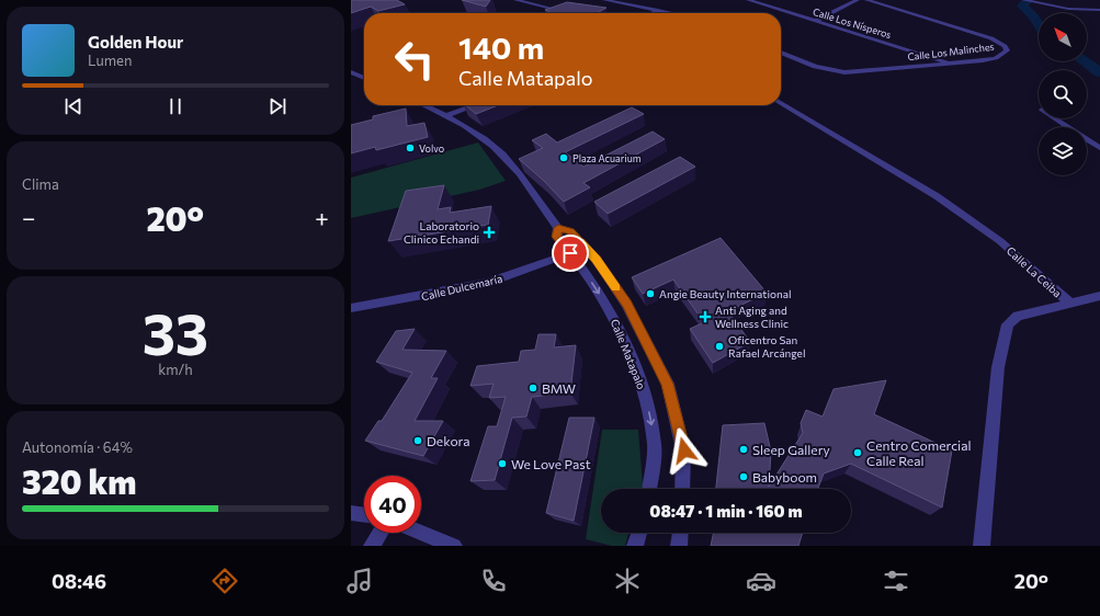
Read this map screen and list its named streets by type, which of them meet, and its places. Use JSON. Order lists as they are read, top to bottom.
{
  "streets": {
    "street": [
      "Calle Los Nísperos",
      "Calle Los Malinches",
      "Calle La Ceiba",
      "Calle Dulcemaría",
      "Calle Matapalo"
    ]
  },
  "crossings": [
    ["Calle Los Nísperos", "Calle Los Malinches"],
    ["Calle Dulcemaría", "Calle Matapalo"]
  ],
  "places": {
    "other": [
      "Volvo",
      "Plaza Acuarium",
      "Angie Beauty International",
      "Oficentro San Rafael Arcángel",
      "BMW",
      "Dekora",
      "Sleep Gallery",
      "Centro Comercial Calle Real",
      "We Love Past",
      "Babyboom"
    ],
    "health": ["Laboratorio Clinico Echandi", "Anti Aging and Wellness Clinic"]
  },
  "north": "top left",
  "page": {
    "turn": ["140 m", "Calle Matapalo"],
    "song": ["Golden Hour", "Lumen"],
    "tile": [
      "Clima",
      ["33", "km/h"],
      ["Autonomía · 64%", "320 km"]
    ],
    "heat": ["−", "20°", "+"],
    "limit": "40",
    "trip": "08:47 · 1 min · 160 m",
    "tabs": ["08:46", "20°"]
  }
}
